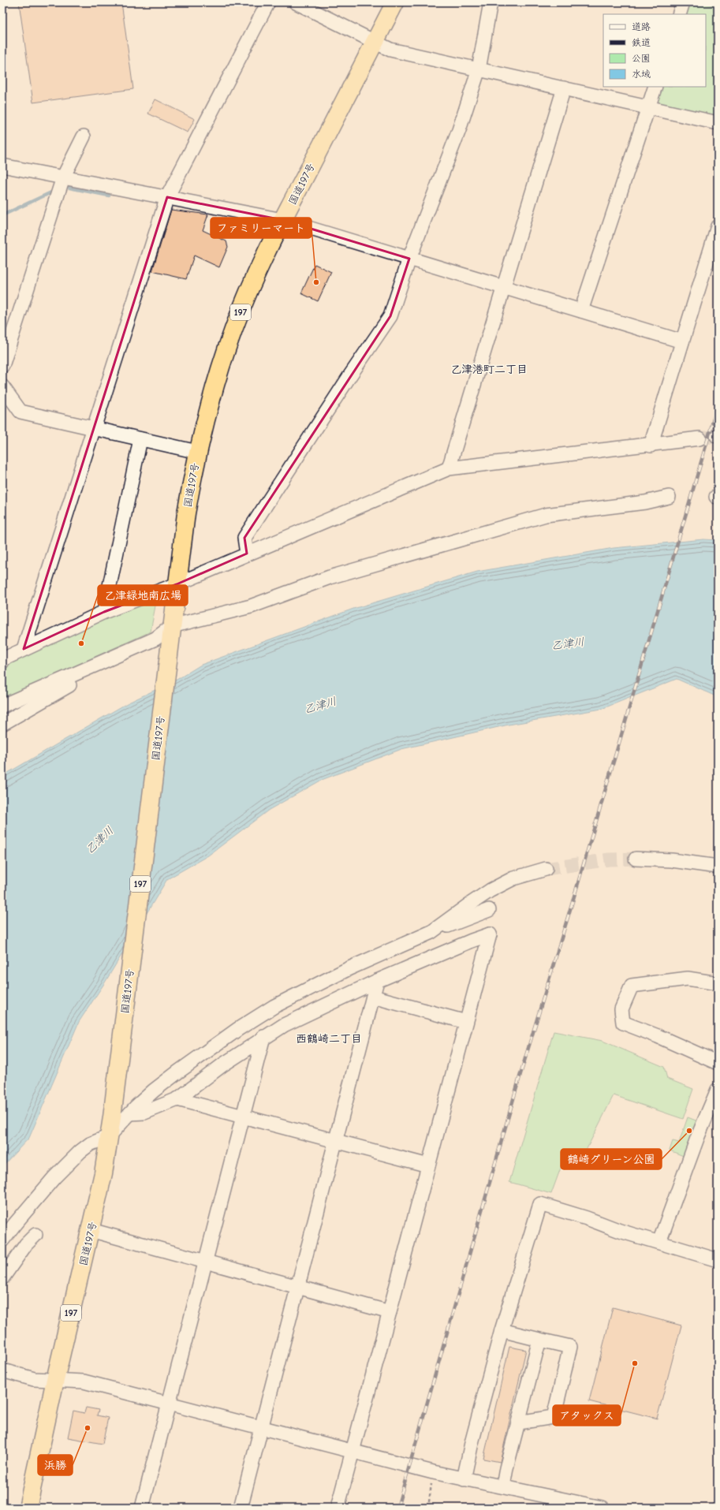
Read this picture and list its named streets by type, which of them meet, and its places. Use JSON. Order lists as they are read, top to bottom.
{
  "streets": {
    "highway": ["国道197号", "197"]
  },
  "districts": ["乙津港町二丁目", "西鶴崎二丁目"],
  "water": ["乙津川"],
  "places": [
    "ファミリーマート",
    "乙津緑地南広場",
    "鶴崎グリーン公園",
    "アタックス",
    "浜勝"
  ],
  "legend": [
    "道路",
    "鉄道",
    "公園",
    "水域"
  ]
}
